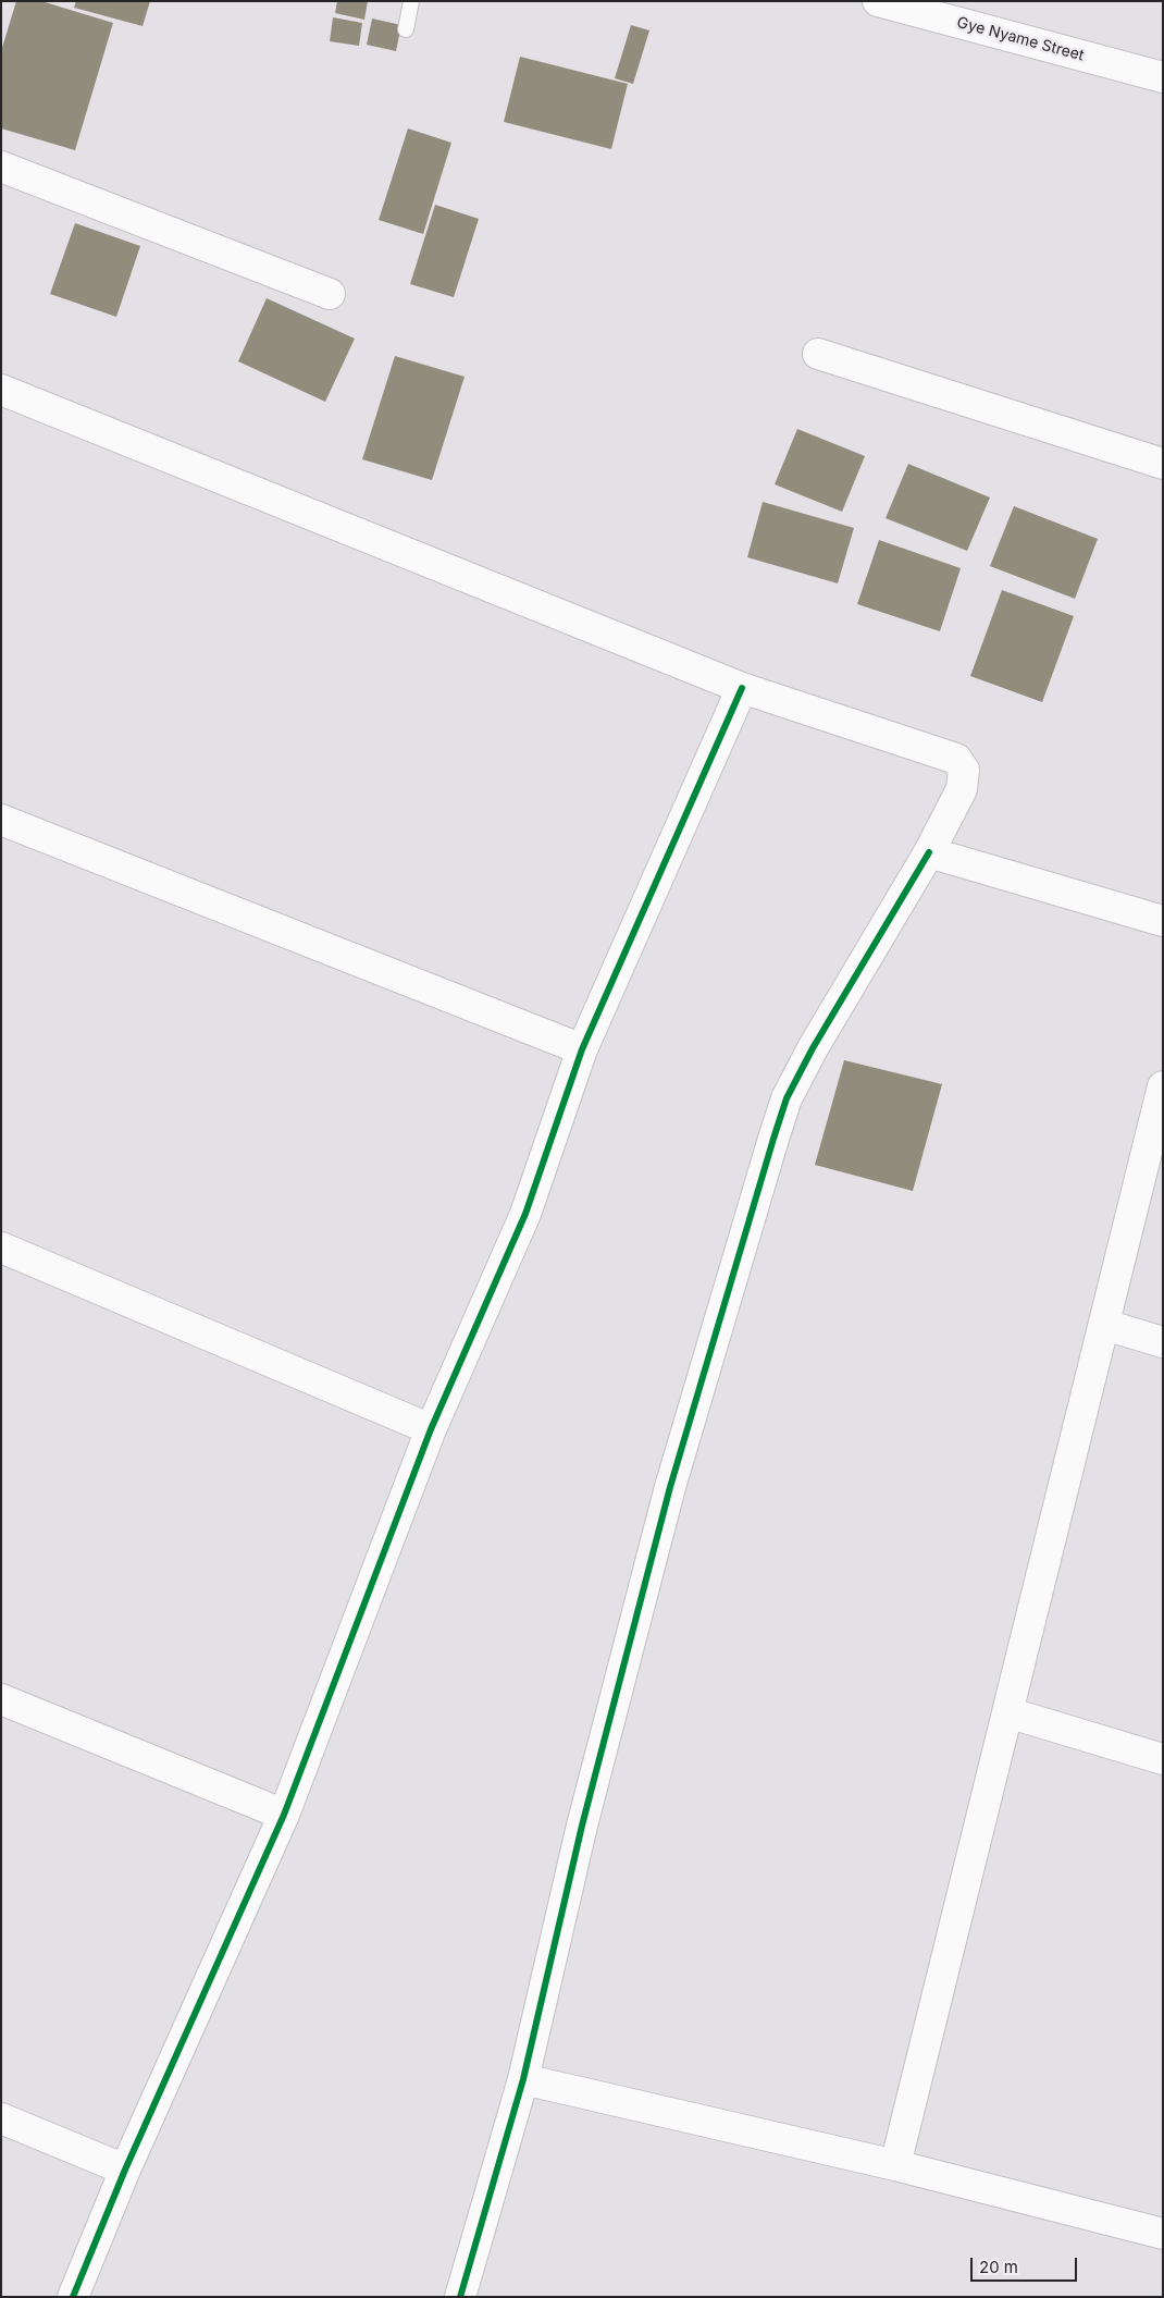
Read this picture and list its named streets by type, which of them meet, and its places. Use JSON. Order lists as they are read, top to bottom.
{
  "streets": {
    "street": ["Gye Nyame Street"]
  },
  "scale_bar": "20 m"
}
